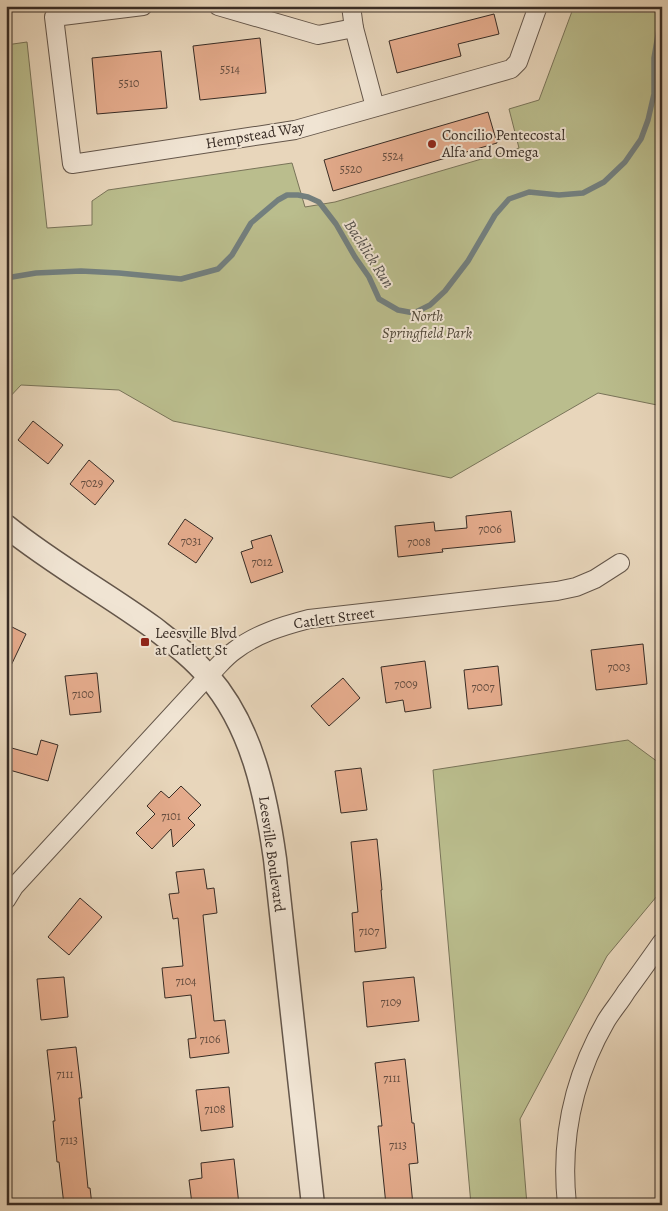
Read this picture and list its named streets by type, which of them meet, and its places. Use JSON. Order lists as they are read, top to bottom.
{
  "streets": {
    "street": ["Hempstead Way", "Catlett Street", "Leesville Boulevard"]
  },
  "crossings": [
    ["Catlett Street", "Leesville Boulevard"]
  ],
  "water": ["Backlick Run"],
  "parks": ["North Springfield Park"],
  "places": {
    "other": ["Concilio Pentecostal Alfa and Omega"],
    "transit": ["Leesville Blvd at Catlett St"]
  },
  "house_numbers": [
    "5514",
    "5510",
    "5524",
    "5520",
    "7029",
    "7006",
    "7031",
    "7008",
    "7012",
    "7003",
    "7009",
    "7007",
    "7100",
    "7101",
    "7107",
    "7104",
    "7109",
    "7106",
    "7111",
    "7111",
    "7108",
    "7113",
    "7113"
  ]
}
